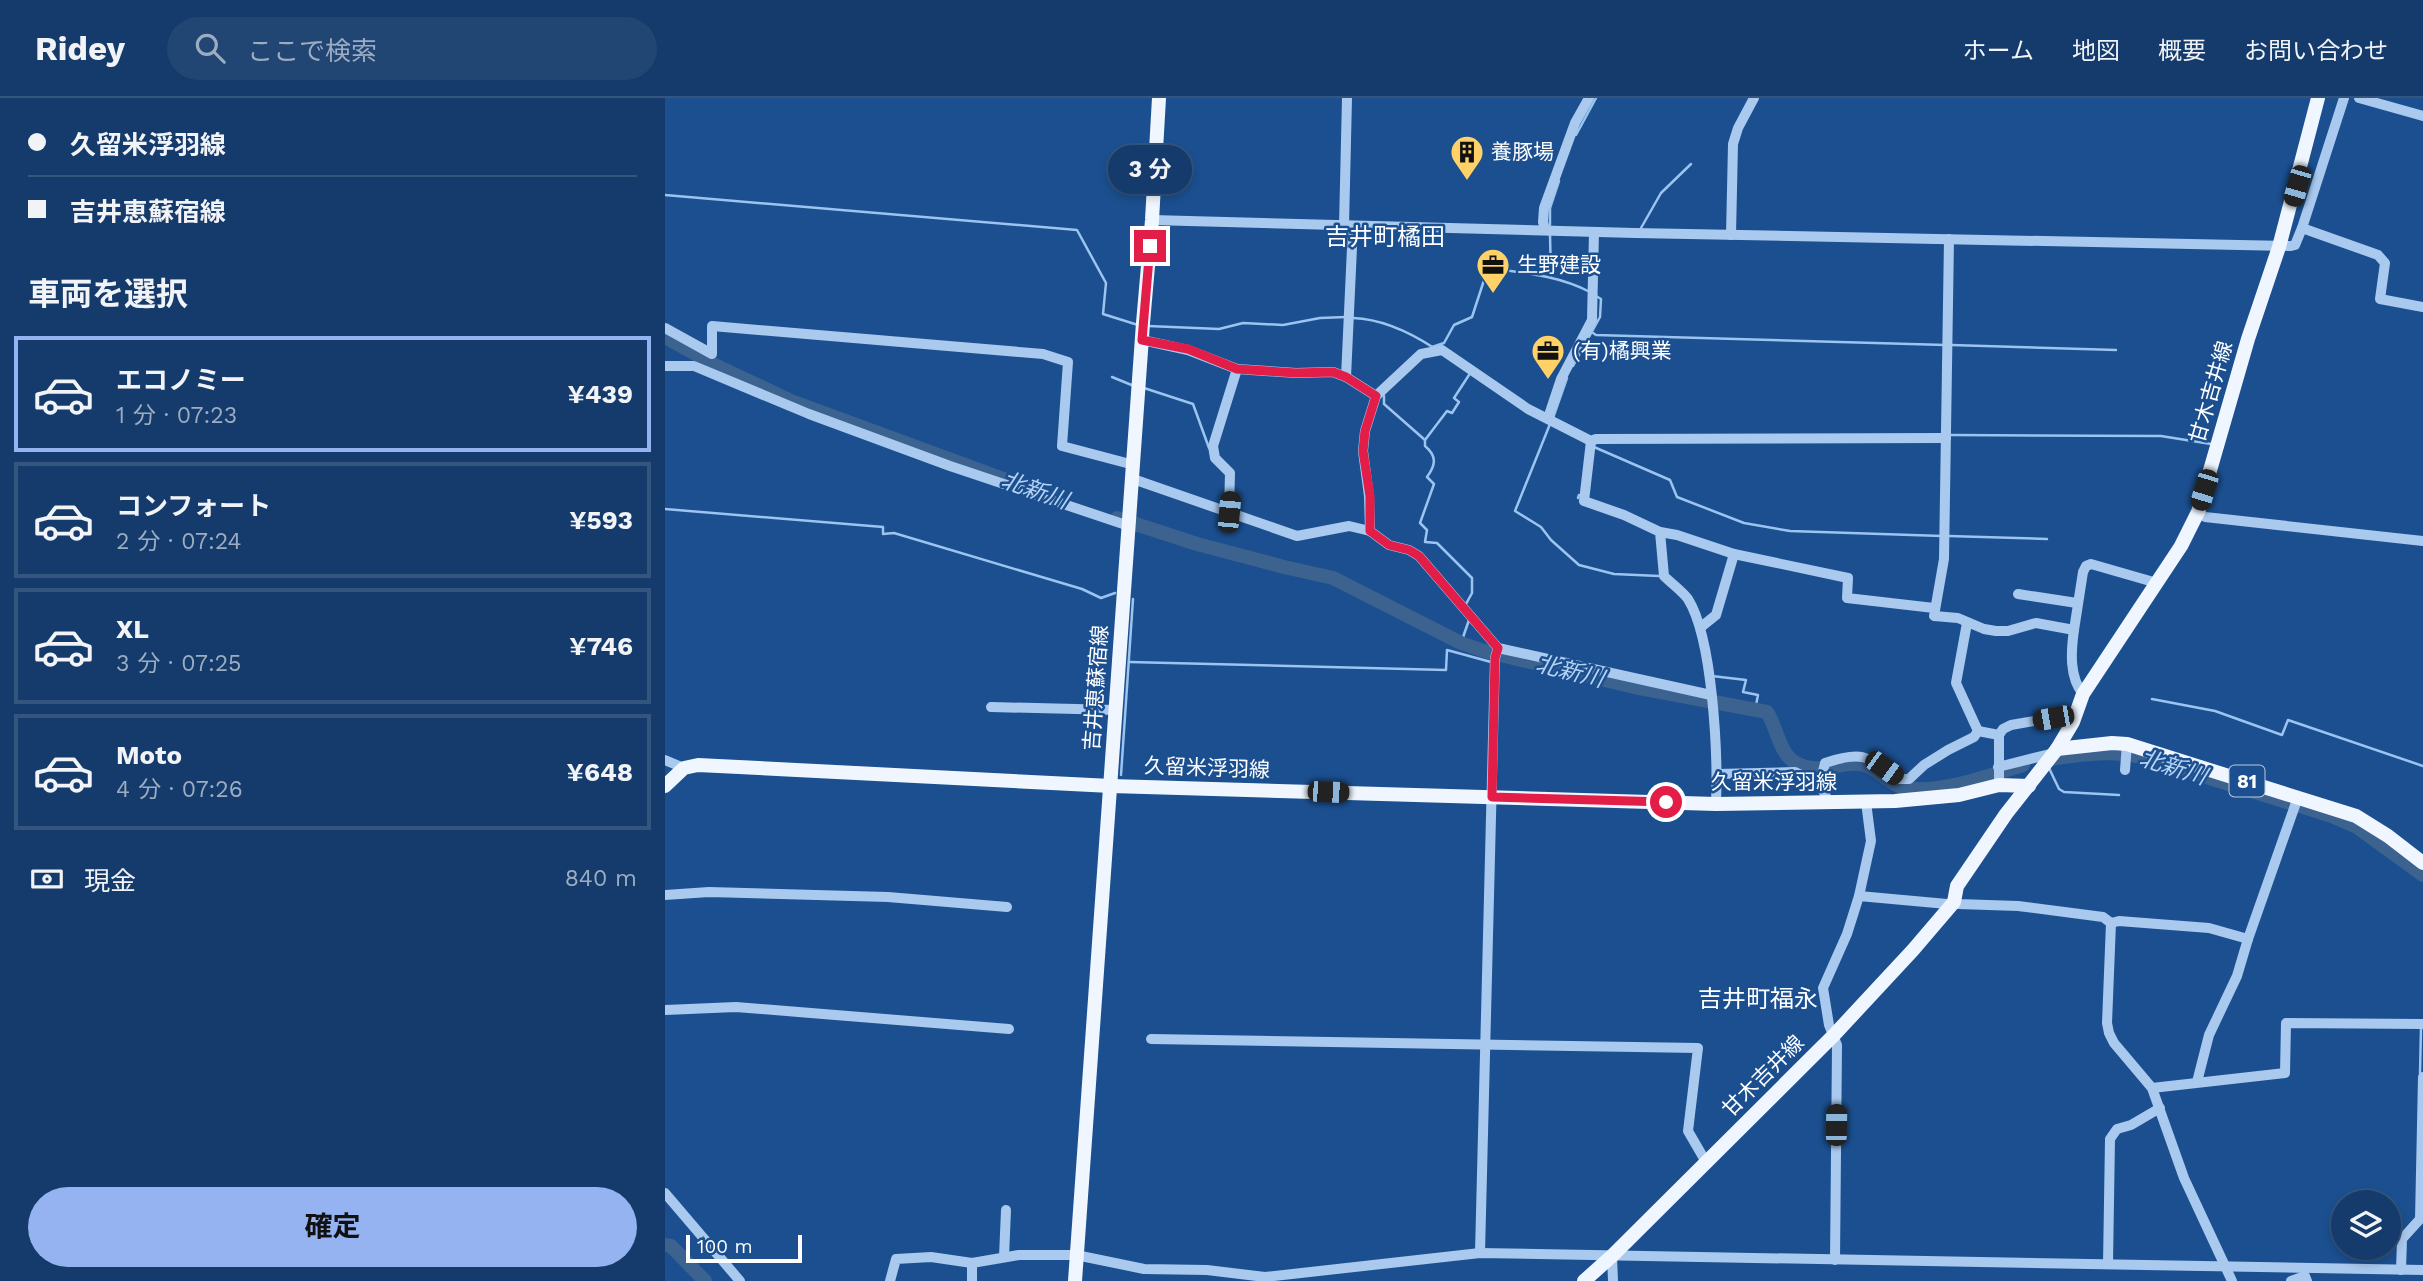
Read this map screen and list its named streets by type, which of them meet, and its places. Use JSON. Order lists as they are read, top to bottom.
{
  "streets": {
    "main road": [
      "甘木吉井線",
      "吉井恵蘇宿線",
      "久留米浮羽線",
      "81"
    ]
  },
  "crossings": [
    ["甘木吉井線", "久留米浮羽線"],
    ["甘木吉井線", "81"],
    ["吉井恵蘇宿線", "久留米浮羽線"]
  ],
  "districts": ["吉井町橘田", "吉井町福永"],
  "water": ["北新川"],
  "places": {
    "building": ["養豚場"],
    "office": ["生野建設", "(有)橘興業"]
  },
  "scale_bar": "100 m",
  "page": {
    "header": "Ridey",
    "search": "ここで検索",
    "nav": [
      "ホーム",
      "地図",
      "概要",
      "お問い合わせ"
    ],
    "banner": ["久留米浮羽線", "吉井恵蘇宿線"],
    "bubble": "3 分",
    "heading": "車両を選択",
    "list": [
      {
        "name": "エコノミー",
        "note": "1 分 · 07:23",
        "value": "¥439"
      },
      {
        "name": "コンフォート",
        "note": "2 分 · 07:24",
        "value": "¥593"
      },
      {
        "name": "XL",
        "note": "3 分 · 07:25",
        "value": "¥746"
      },
      {
        "name": "Moto",
        "note": "4 分 · 07:26",
        "value": "¥648"
      }
    ],
    "pay": ["現金", "840 m"],
    "buttons": "確定",
    "scale": "100 m"
  }
}
